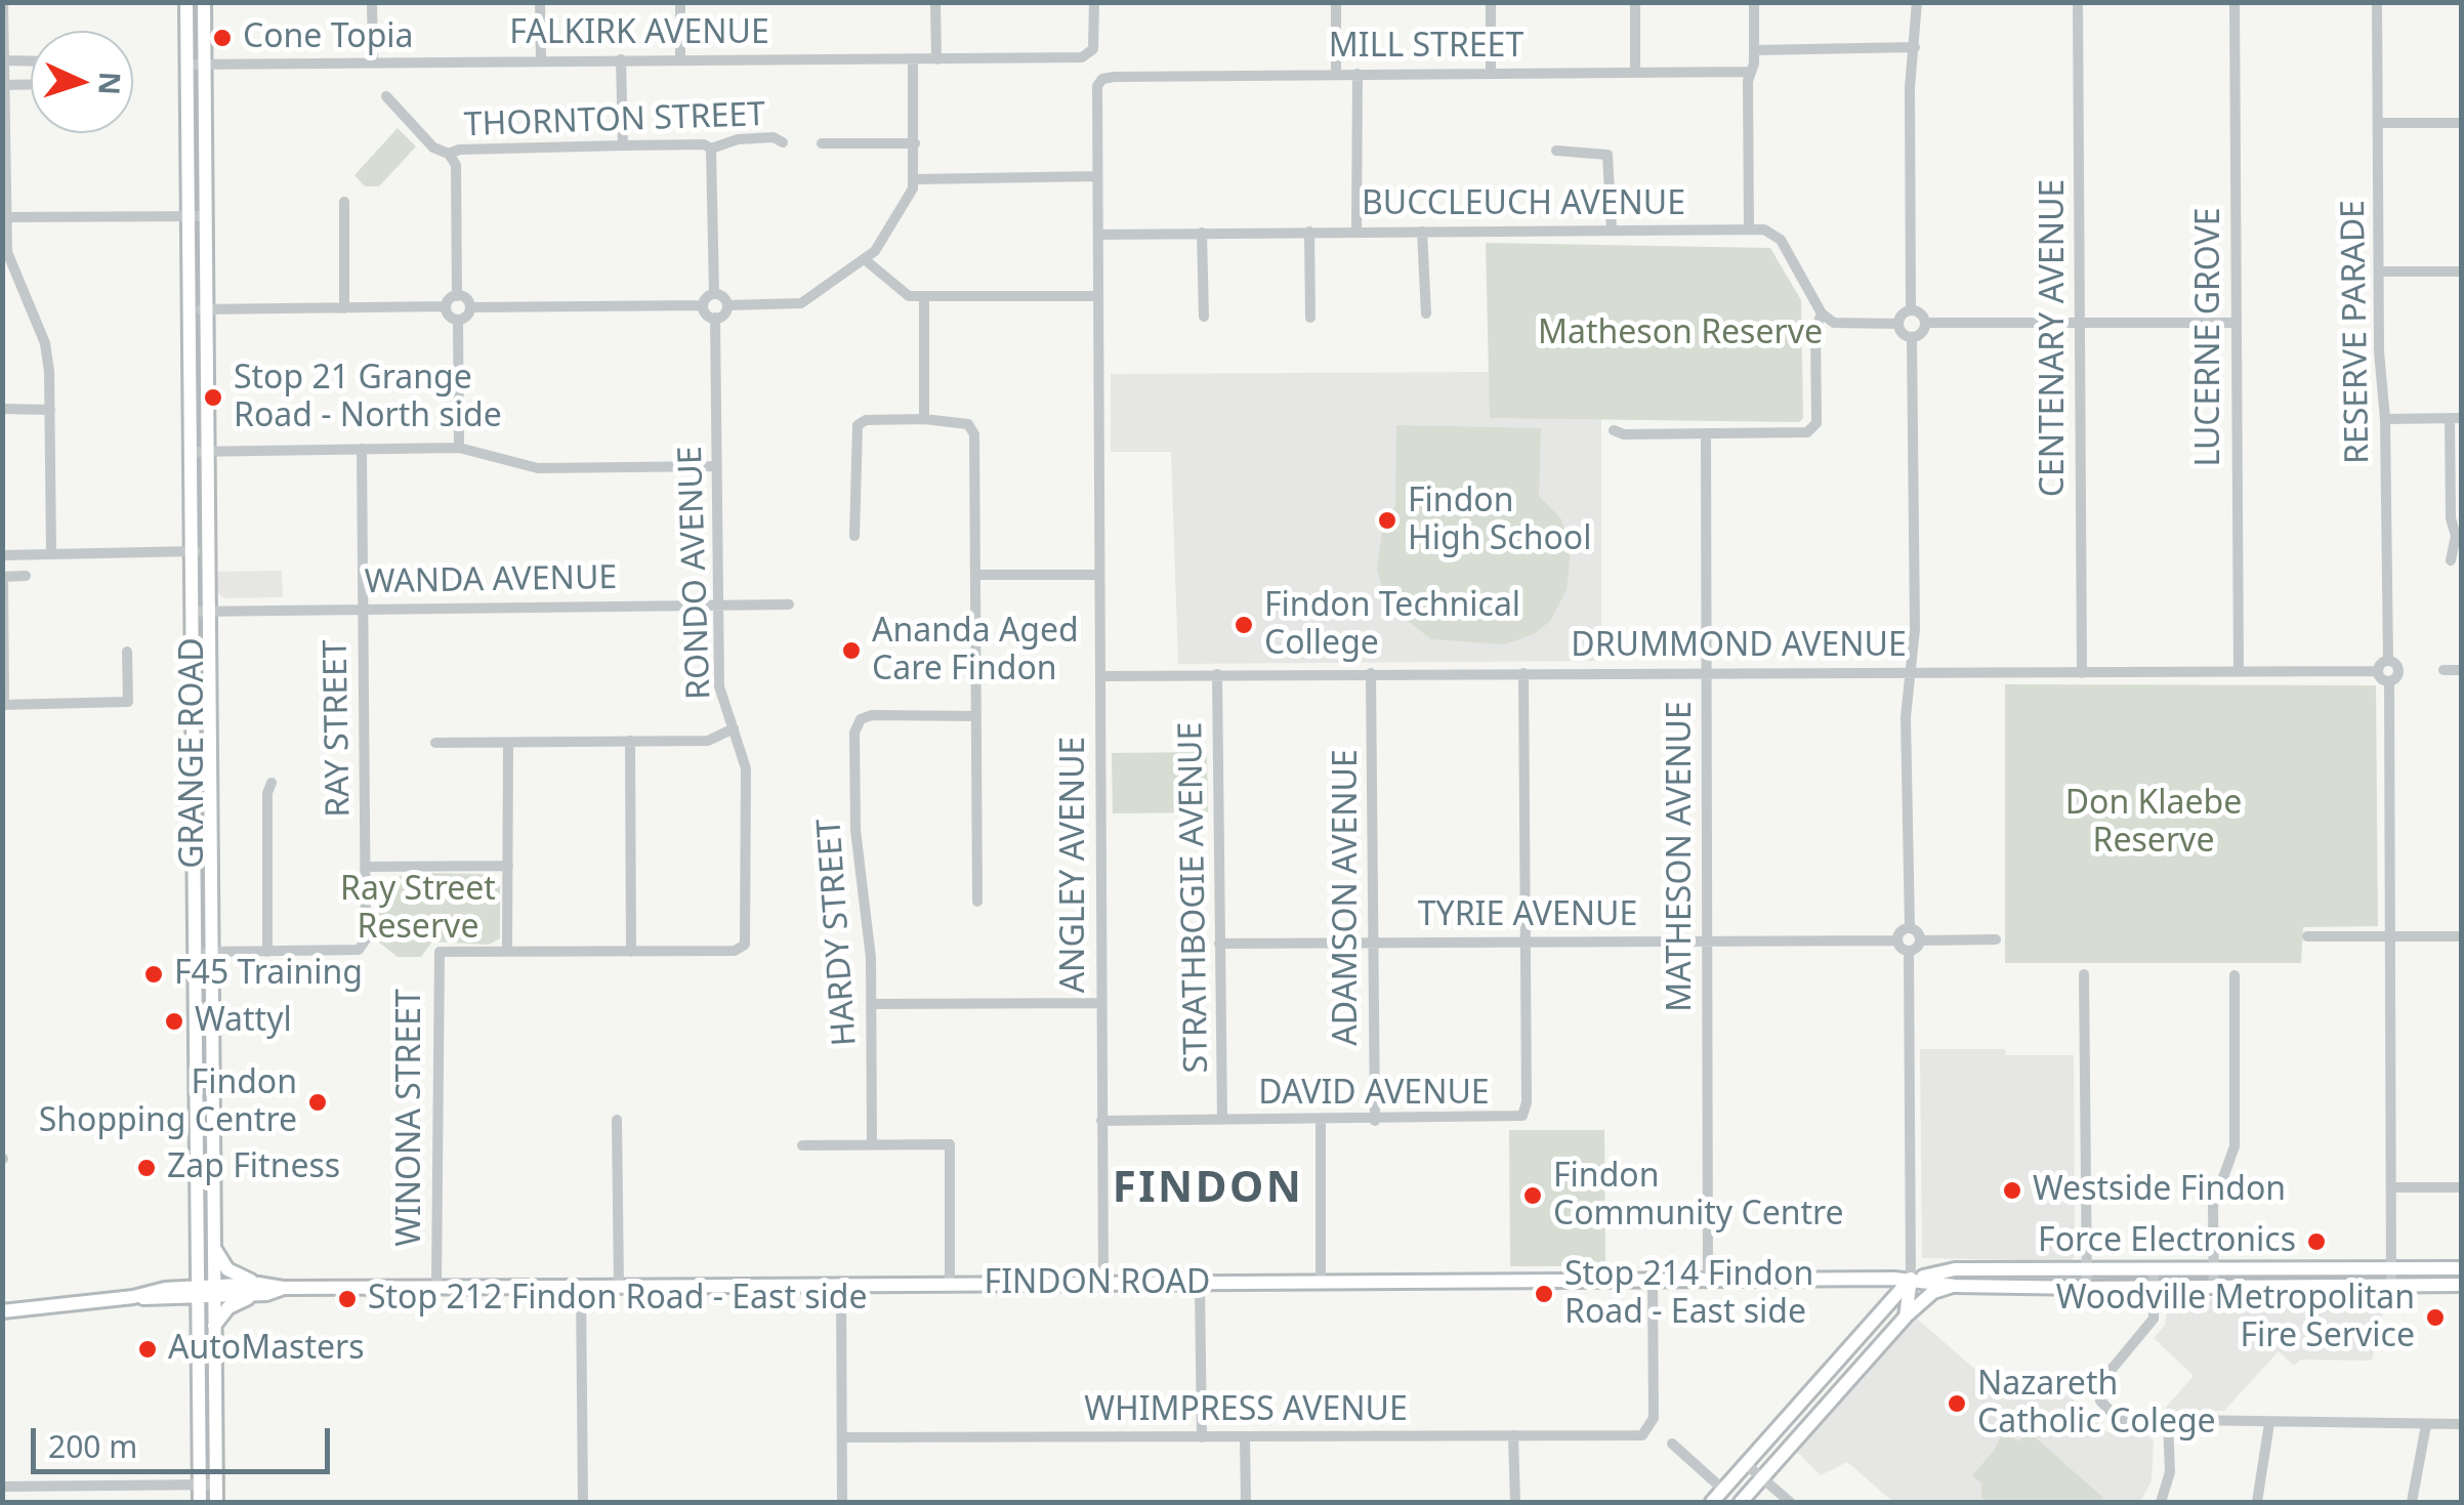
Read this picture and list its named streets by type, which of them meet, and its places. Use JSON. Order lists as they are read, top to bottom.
{
  "streets": {
    "main road": ["GRANGE ROAD", "FINDON ROAD"],
    "street": [
      "FALKIRK AVENUE",
      "MILL STREET",
      "THORNTON STREET",
      "BUCCLEUCH AVENUE",
      "RESERVE PARADE",
      "LUCERNE GROVE",
      "CENTENARY AVENUE",
      "RONDO AVENUE",
      "WANDA AVENUE",
      "DRUMMOND AVENUE",
      "RAY STREET",
      "MATHESON AVENUE",
      "ANGLEY AVENUE",
      "STRATHBOGIE AVENUE",
      "ADAMSON AVENUE",
      "TYRIE AVENUE",
      "HARDY STREET",
      "DAVID AVENUE",
      "WINONA STREET",
      "WHIMPRESS AVENUE"
    ]
  },
  "crossings": [
    ["FALKIRK AVENUE", "GRANGE ROAD"],
    ["MILL STREET", "ANGLEY AVENUE"],
    ["BUCCLEUCH AVENUE", "ANGLEY AVENUE"],
    ["RESERVE PARADE", "DRUMMOND AVENUE"],
    ["LUCERNE GROVE", "DRUMMOND AVENUE"],
    ["CENTENARY AVENUE", "DRUMMOND AVENUE"],
    ["RONDO AVENUE", "WANDA AVENUE"],
    ["RONDO AVENUE", "WINONA STREET"],
    ["WANDA AVENUE", "RAY STREET"],
    ["WANDA AVENUE", "GRANGE ROAD"],
    ["DRUMMOND AVENUE", "MATHESON AVENUE"],
    ["DRUMMOND AVENUE", "ANGLEY AVENUE"],
    ["DRUMMOND AVENUE", "STRATHBOGIE AVENUE"],
    ["DRUMMOND AVENUE", "ADAMSON AVENUE"],
    ["GRANGE ROAD", "FINDON ROAD"],
    ["MATHESON AVENUE", "TYRIE AVENUE"],
    ["MATHESON AVENUE", "FINDON ROAD"],
    ["ANGLEY AVENUE", "DAVID AVENUE"],
    ["ANGLEY AVENUE", "FINDON ROAD"],
    ["STRATHBOGIE AVENUE", "TYRIE AVENUE"],
    ["STRATHBOGIE AVENUE", "DAVID AVENUE"],
    ["ADAMSON AVENUE", "TYRIE AVENUE"],
    ["ADAMSON AVENUE", "DAVID AVENUE"],
    ["TYRIE AVENUE", "DAVID AVENUE"],
    ["WINONA STREET", "FINDON ROAD"],
    ["FINDON ROAD", "WHIMPRESS AVENUE"]
  ],
  "districts": ["FINDON"],
  "parks": ["Matheson Reserve", "Don Klaebe Reserve", "Ray Street Reserve"],
  "places": [
    "Cone Topia",
    "Stop 21 Grange Road - North side",
    "Findon High School",
    "Findon Technical College",
    "Ananda Aged Care Findon",
    "F45 Training",
    "Wattyl",
    "Findon Shopping Centre",
    "Zap Fitness",
    "Westside Findon",
    "Findon Community Centre",
    "Force Electronics",
    "Stop 214 Findon Road - East side",
    "Stop 212 Findon Road - East side",
    "Woodville Metropolitan Fire Service",
    "AutoMasters",
    "Nazareth Catholic Colege"
  ],
  "scale_bar": "200 m",
  "north": "right"
}
